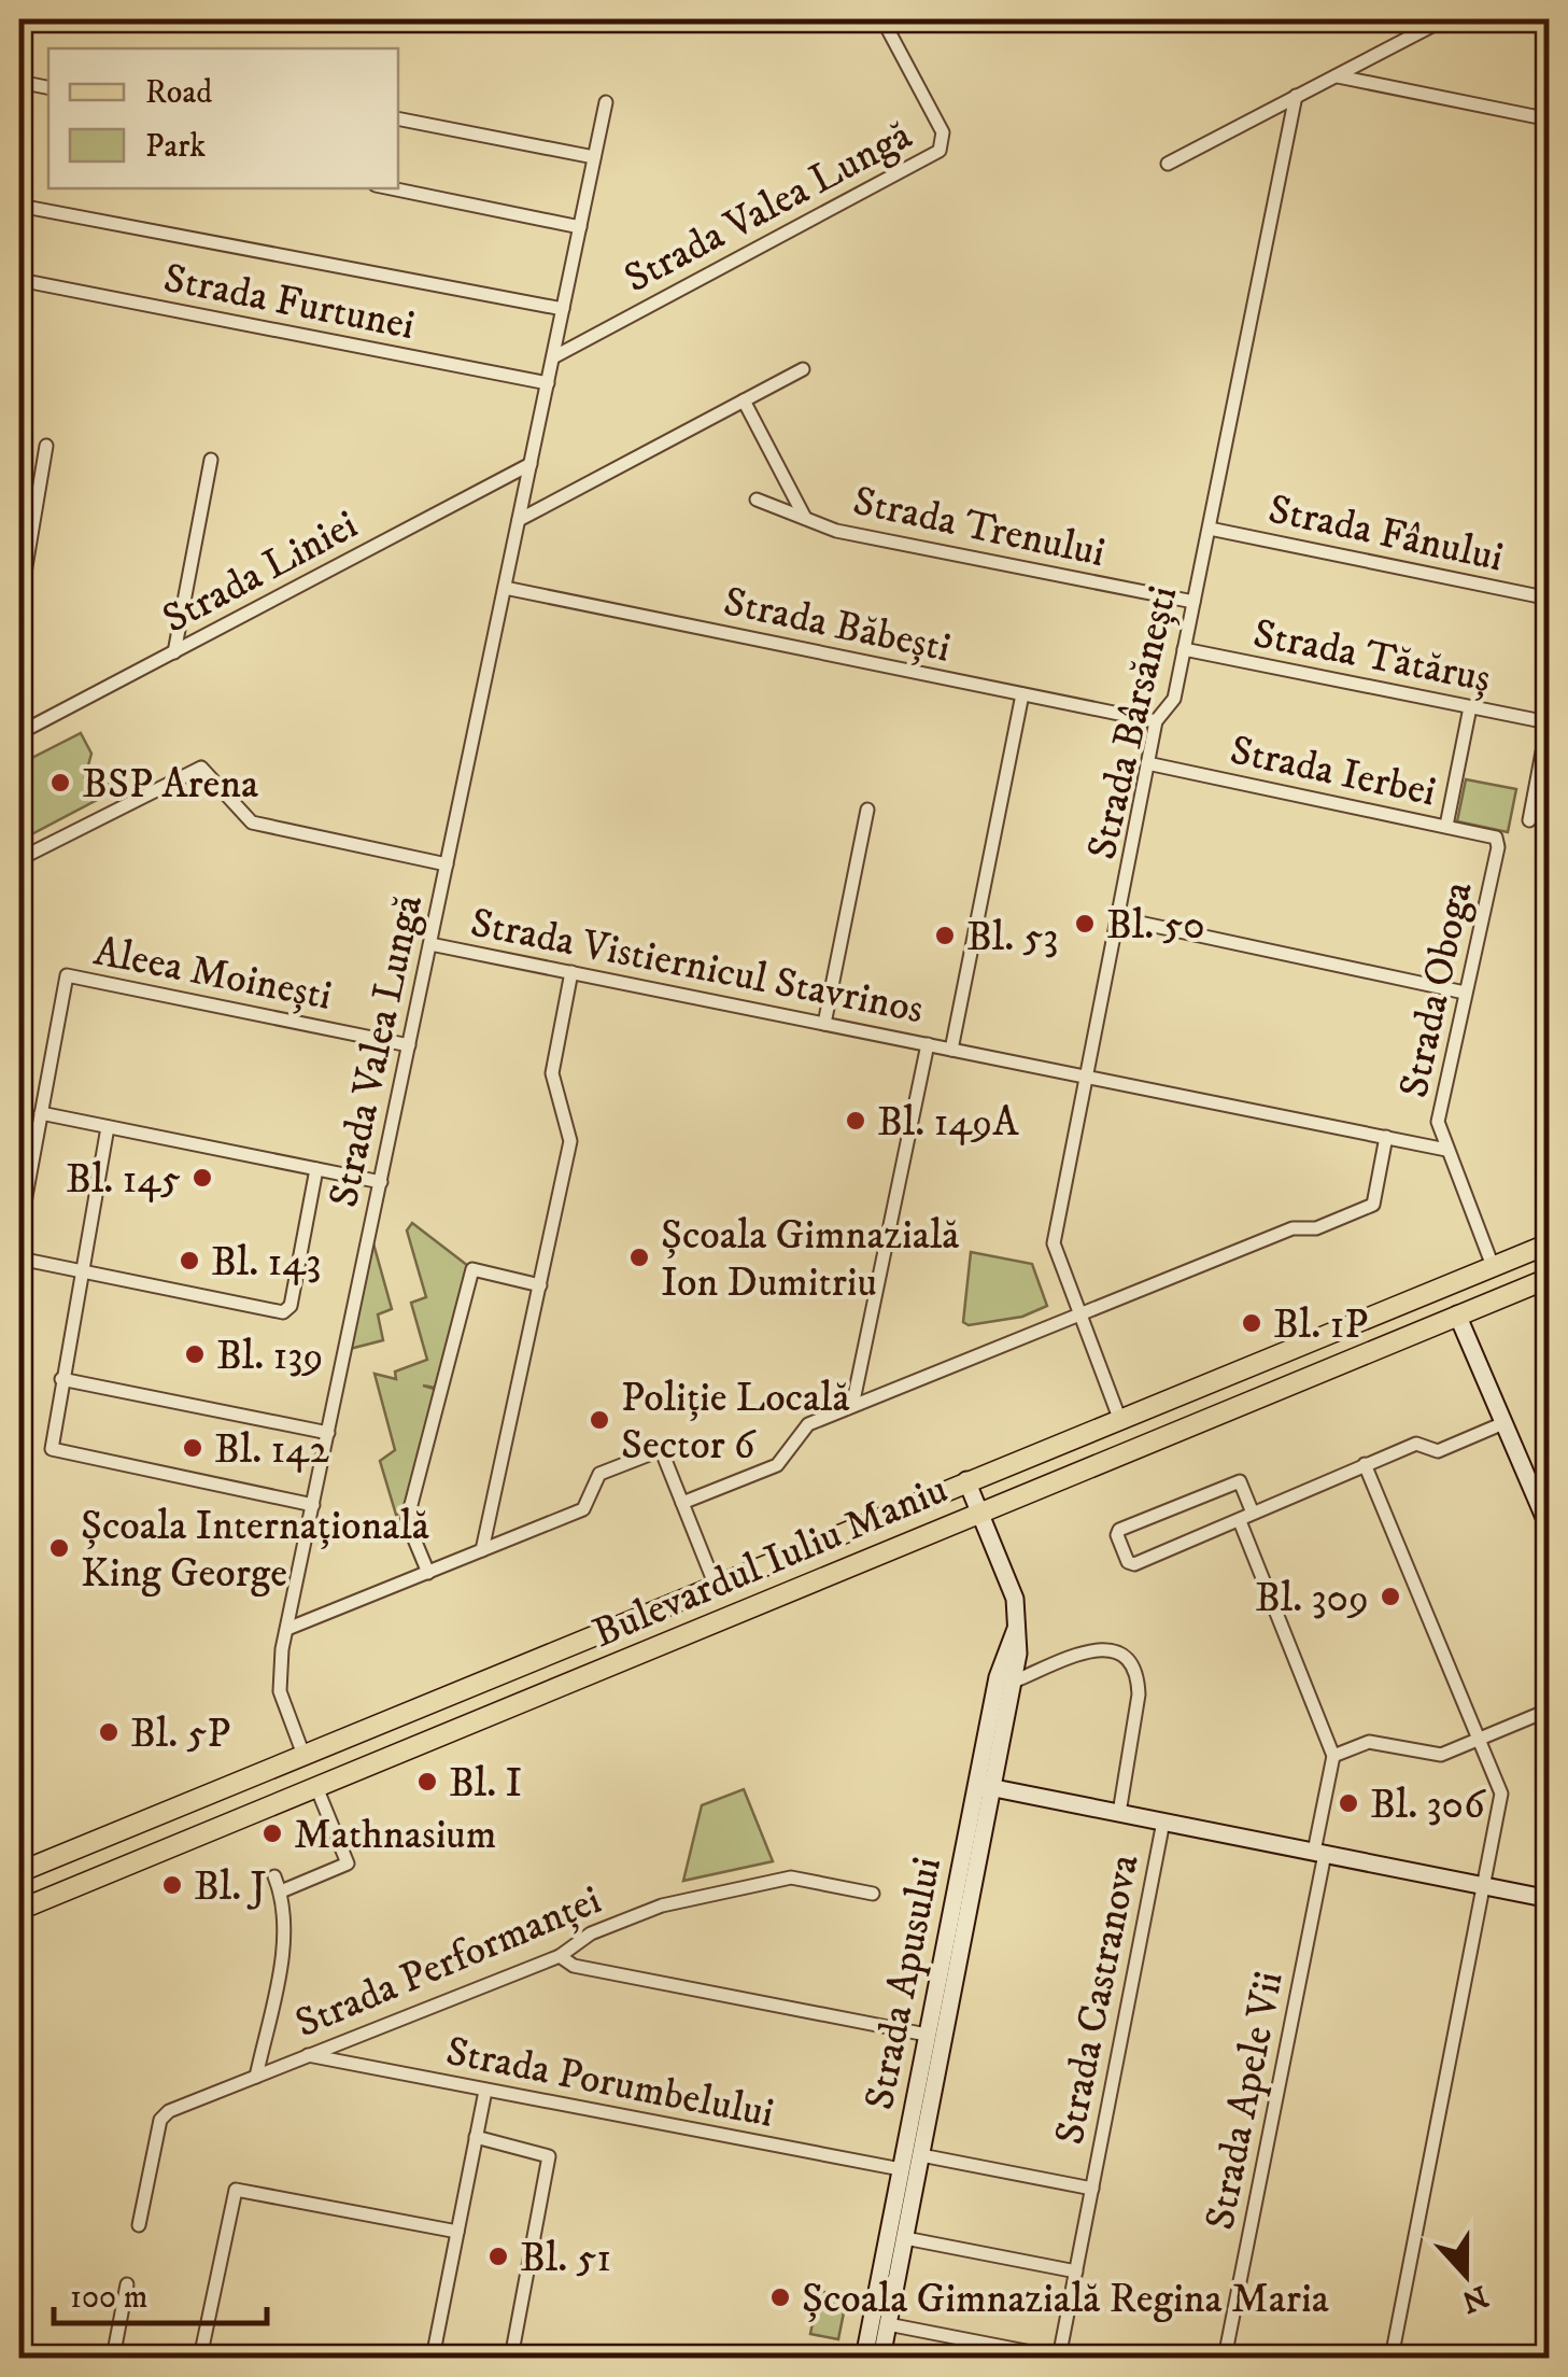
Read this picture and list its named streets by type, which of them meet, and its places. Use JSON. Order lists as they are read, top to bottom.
{
  "streets": {
    "main road": ["Bulevardul Iuliu Maniu", "Strada Apusului"],
    "street": [
      "Strada Valea Lungă",
      "Strada Furtunei",
      "Strada Trenului",
      "Strada Fânului",
      "Strada Liniei",
      "Strada Băbești",
      "Strada Tătăruș",
      "Strada Bârsănești",
      "Strada Ierbei",
      "Strada Vistiernicul Stavrinos",
      "Aleea Moinești",
      "Strada Oboga",
      "Strada Performanței",
      "Strada Castranova",
      "Strada Porumbelului",
      "Strada Apele Vii"
    ]
  },
  "crossings": [
    ["Strada Valea Lungă", "Strada Furtunei"],
    ["Strada Valea Lungă", "Strada Liniei"],
    ["Strada Valea Lungă", "Strada Băbești"],
    ["Strada Valea Lungă", "Strada Vistiernicul Stavrinos"],
    ["Strada Valea Lungă", "Aleea Moinești"],
    ["Strada Valea Lungă", "Bulevardul Iuliu Maniu"],
    ["Strada Trenului", "Strada Bârsănești"],
    ["Strada Fânului", "Strada Bârsănești"],
    ["Strada Băbești", "Strada Bârsănești"],
    ["Strada Băbești", "Strada Vistiernicul Stavrinos"],
    ["Strada Tătăruș", "Strada Bârsănești"],
    ["Strada Bârsănești", "Strada Ierbei"],
    ["Strada Bârsănești", "Strada Vistiernicul Stavrinos"],
    ["Strada Bârsănești", "Bulevardul Iuliu Maniu"],
    ["Strada Ierbei", "Strada Oboga"],
    ["Strada Vistiernicul Stavrinos", "Strada Oboga"],
    ["Strada Oboga", "Bulevardul Iuliu Maniu"],
    ["Bulevardul Iuliu Maniu", "Strada Apusului"],
    ["Strada Performanței", "Strada Porumbelului"],
    ["Strada Apusului", "Strada Castranova"],
    ["Strada Apusului", "Strada Porumbelului"],
    ["Strada Castranova", "Strada Porumbelului"]
  ],
  "places": [
    "BSP Arena",
    "Bl. 50",
    "Bl. 53",
    "Bl. 149A",
    "Bl. 145",
    "Școala Gimnazială Ion Dumitriu",
    "Bl. 143",
    "Bl. 1P",
    "Bl. 139",
    "Poliție Locală Sector 6",
    "Bl. 142",
    "Școala Internațională King George",
    "Bl. 309",
    "Bl. 5P",
    "Bl. I",
    "Bl. 306",
    "Mathnasium",
    "Bl. J",
    "Bl. 51",
    "Școala Gimnazială Regina Maria"
  ],
  "legend": ["Road", "Park"],
  "scale_bar": "100 m",
  "north": "bottom"
}
